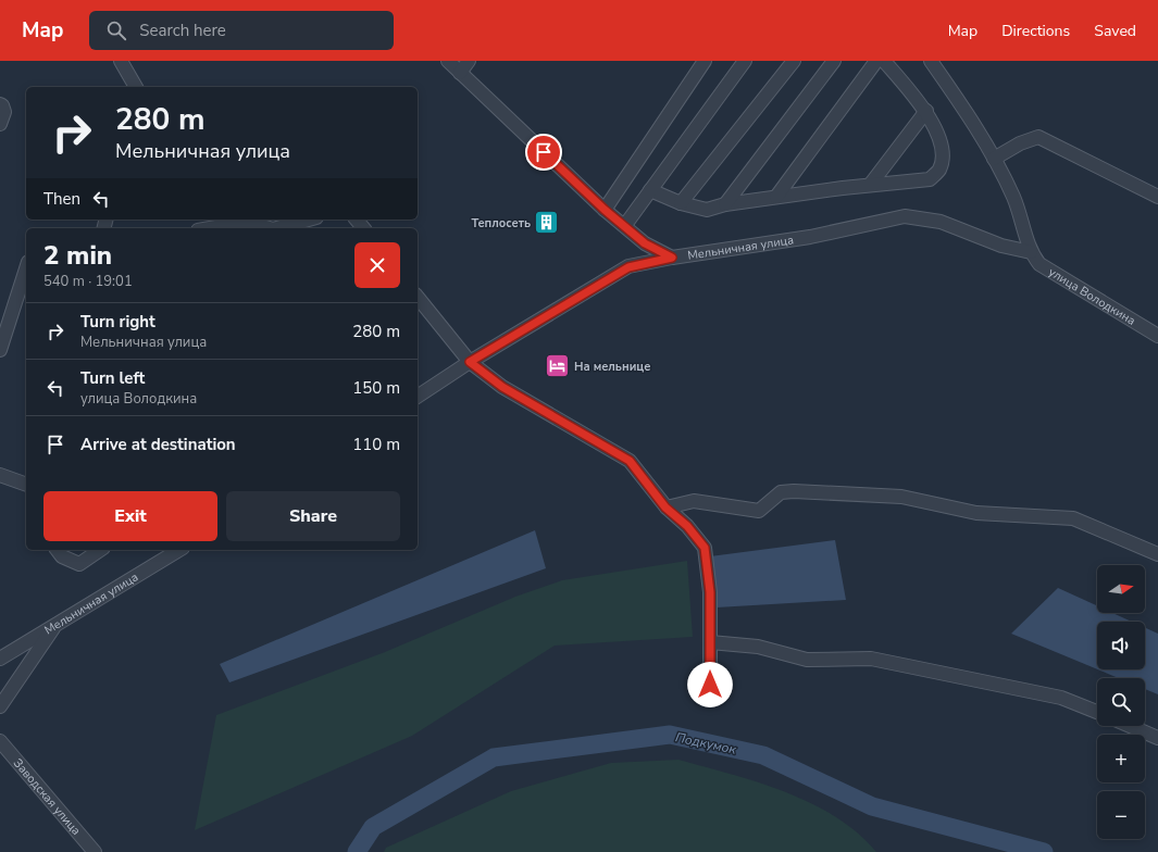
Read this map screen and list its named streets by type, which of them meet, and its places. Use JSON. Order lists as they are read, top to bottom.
{
  "streets": {
    "street": ["Мельничная улица", "улица Володкина", "Заводская улица"]
  },
  "crossings": [
    ["Мельничная улица", "улица Володкина"]
  ],
  "water": ["Подкумок"],
  "places": {
    "building": ["Теплосеть"],
    "hotel": ["На мельнице"]
  },
  "north": "right",
  "page": {
    "header": "Map",
    "search": "Search here",
    "nav": ["Map", "Directions", "Saved"],
    "turn": ["280 m", "Мельничная улица"],
    "then": "Then",
    "heading": ["2 min", "540 m · 19:01"],
    "list": [
      {
        "name": "Turn right",
        "note": "Мельничная улица",
        "value": "280 m"
      },
      {
        "name": "Turn left",
        "note": "улица Володкина",
        "value": "150 m"
      },
      {
        "name": "Arrive at destination",
        "value": "110 m"
      }
    ],
    "buttons": ["Exit", "Share"],
    "map_buttons": ["+", "−"]
  }
}
